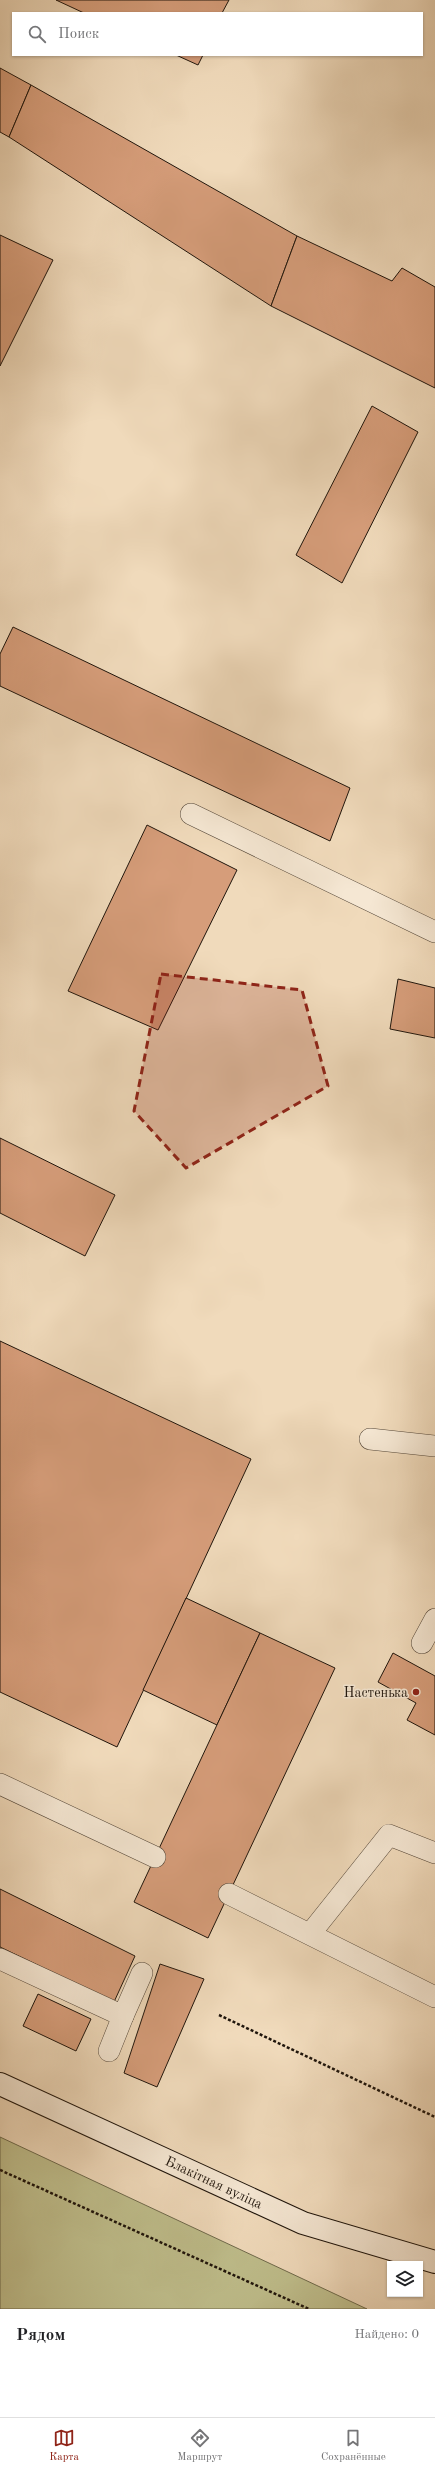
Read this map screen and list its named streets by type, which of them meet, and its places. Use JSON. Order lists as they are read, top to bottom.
{
  "streets": {
    "street": ["Блакітная вуліца"]
  },
  "places": ["Настенька"],
  "page": {
    "search": "Поиск",
    "heading": ["Рядом", "Найдено: 0"],
    "nav": ["Карта", "Маршрут", "Сохранённые"]
  }
}
